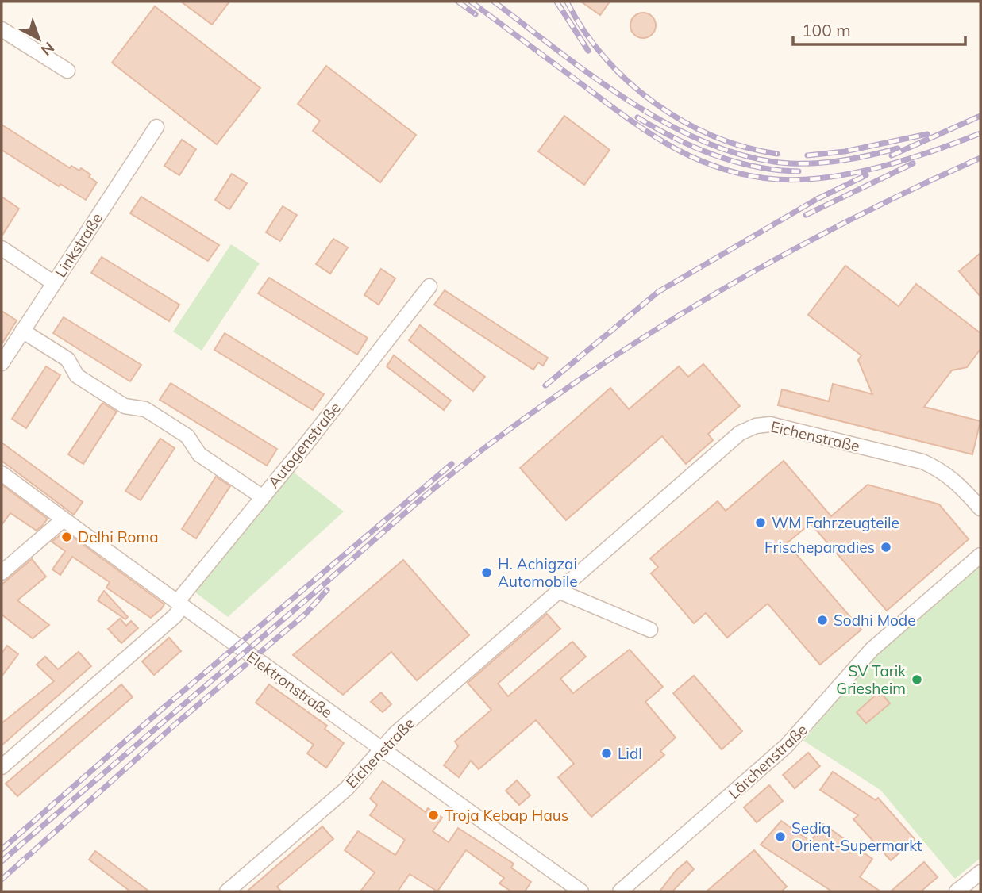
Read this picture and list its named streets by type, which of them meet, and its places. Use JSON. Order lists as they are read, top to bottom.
{
  "streets": {
    "street": [
      "Linkstraße",
      "Eichenstraße",
      "Autogenstraße",
      "Elektronstraße",
      "Lärchenstraße"
    ]
  },
  "crossings": [
    ["Eichenstraße", "Elektronstraße"],
    ["Autogenstraße", "Elektronstraße"]
  ],
  "places": [
    "WM Fahrzeugteile",
    "Delhi Roma",
    "Frischeparadies",
    "H. Achigzai Automobile",
    "Sodhi Mode",
    "SV Tarik Griesheim",
    "Lidl",
    "Troja Kebap Haus",
    "Sediq Orient-Supermarkt"
  ],
  "scale_bar": "100 m",
  "north": "bottom right"
}
